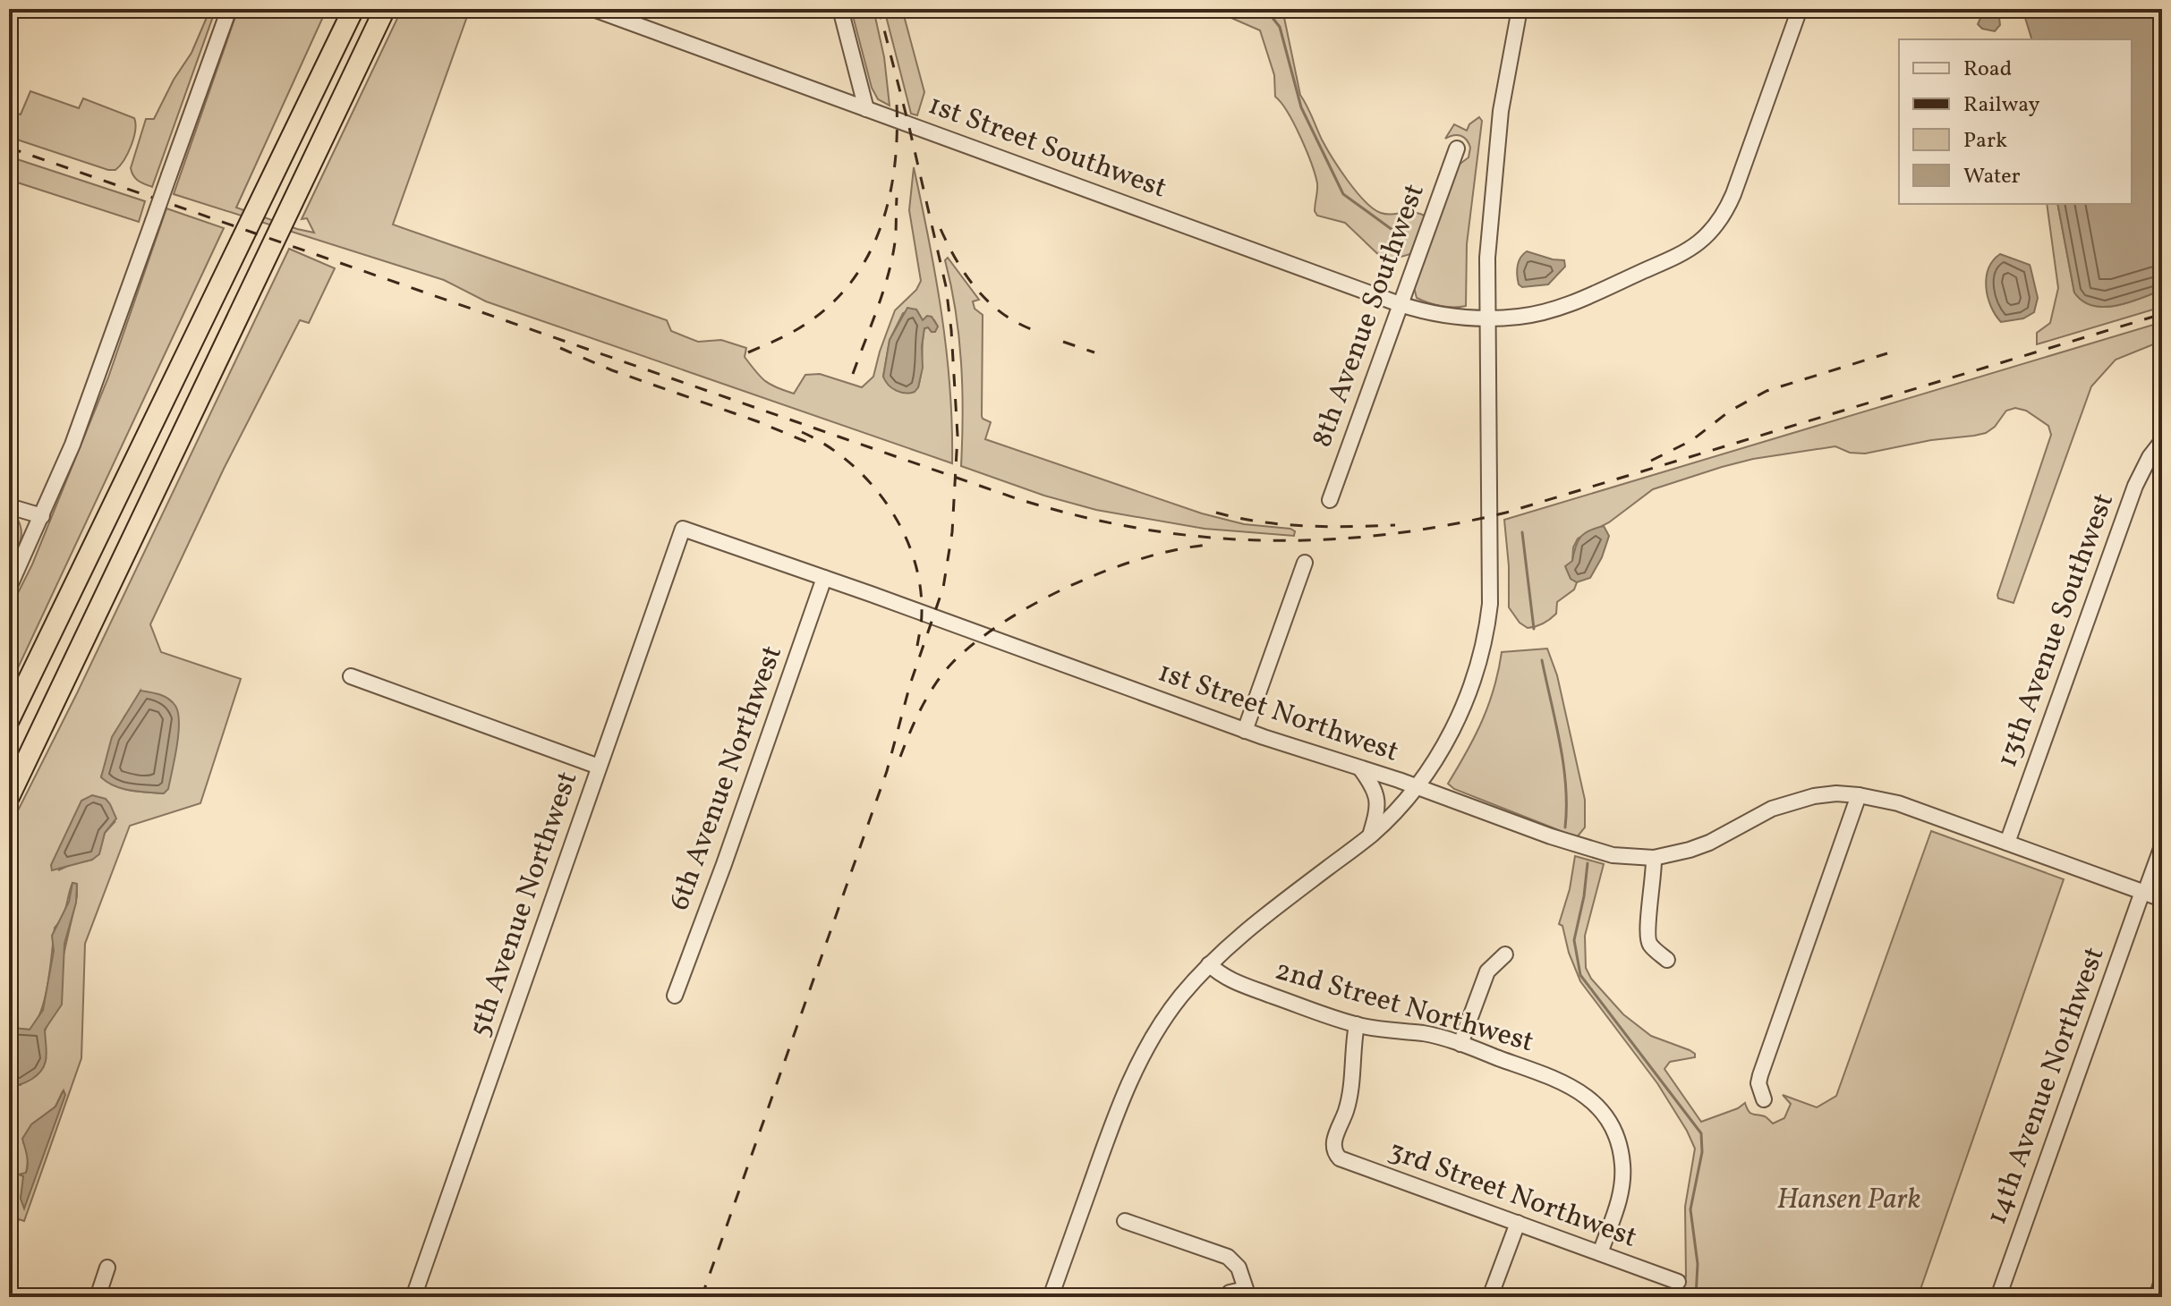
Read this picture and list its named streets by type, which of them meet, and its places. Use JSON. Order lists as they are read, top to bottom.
{
  "streets": {
    "street": [
      "1st Street Southwest",
      "8th Avenue Southwest",
      "13th Avenue Southwest",
      "1st Street Northwest",
      "6th Avenue Northwest",
      "5th Avenue Northwest",
      "2nd Street Northwest",
      "14th Avenue Northwest",
      "3rd Street Northwest"
    ]
  },
  "crossings": [
    ["1st Street Southwest", "8th Avenue Southwest"],
    ["13th Avenue Southwest", "1st Street Northwest"],
    ["1st Street Northwest", "6th Avenue Northwest"],
    ["1st Street Northwest", "5th Avenue Northwest"],
    ["1st Street Northwest", "14th Avenue Northwest"],
    ["2nd Street Northwest", "3rd Street Northwest"]
  ],
  "parks": ["Hansen Park"],
  "legend": [
    "Road",
    "Railway",
    "Park",
    "Water"
  ]
}
